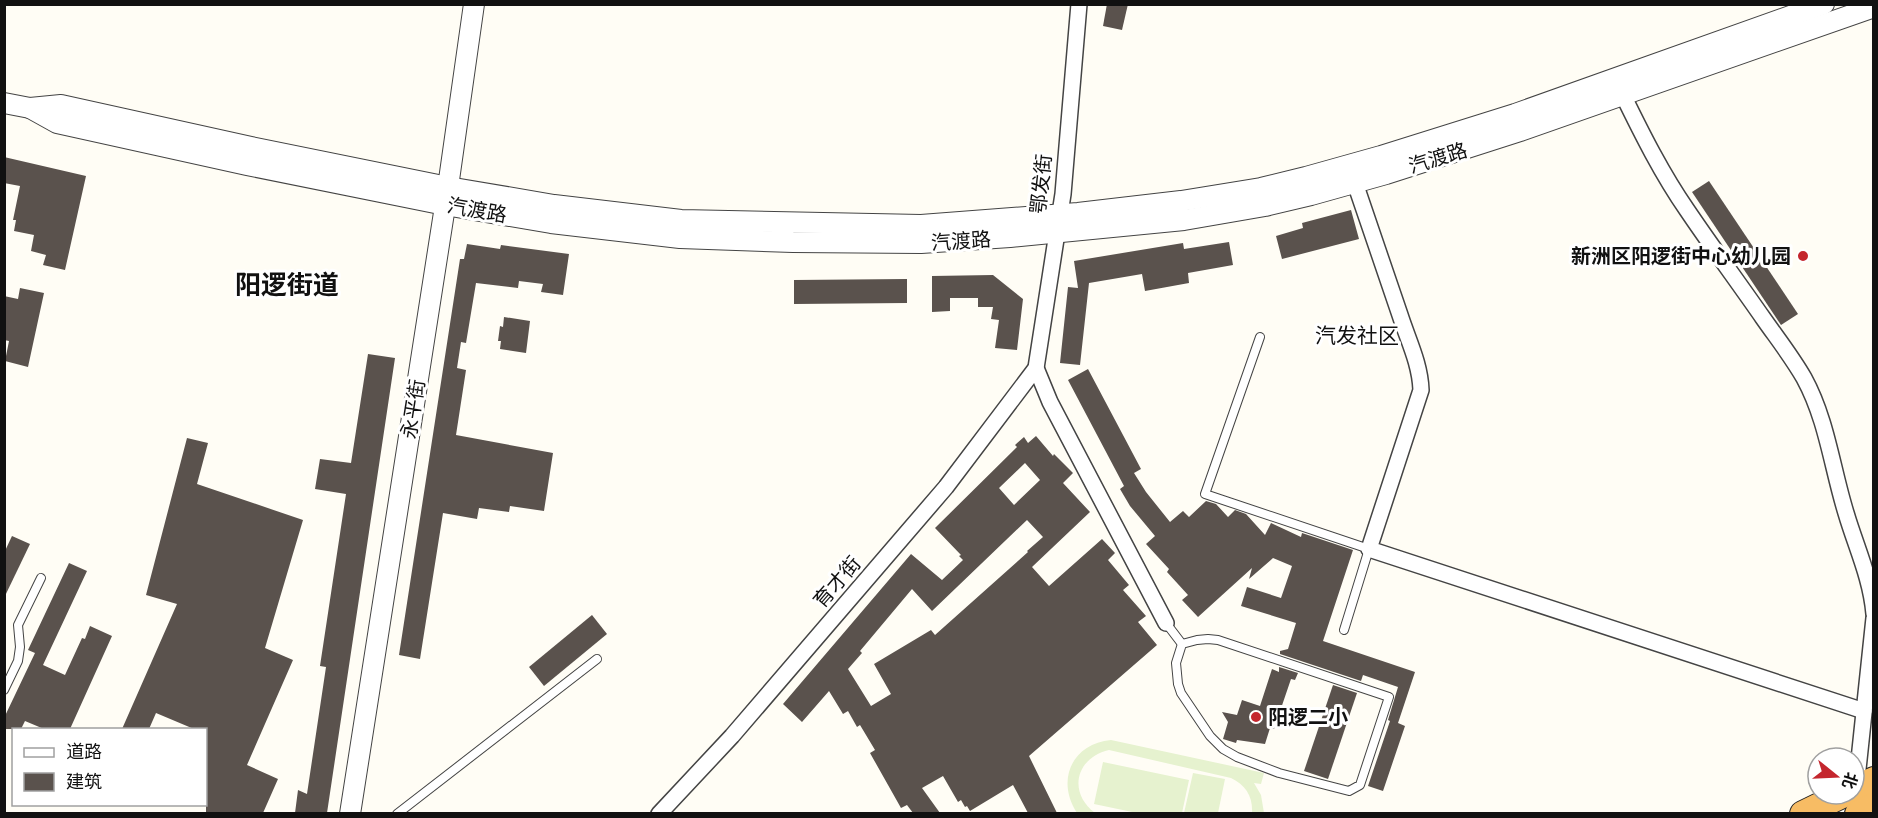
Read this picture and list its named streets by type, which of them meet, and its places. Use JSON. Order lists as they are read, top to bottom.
{
  "streets": {
    "street": [
      "汽渡路",
      "鄂发街",
      "永平街",
      "育才街"
    ]
  },
  "crossings": [
    ["汽渡路", "鄂发街"],
    ["汽渡路", "永平街"],
    ["鄂发街", "育才街"]
  ],
  "districts": ["阳逻街道", "汽发社区"],
  "places": ["新洲区阳逻街中心幼儿园", "阳逻二小"],
  "legend": ["道路", "建筑"],
  "north": "right"
}
